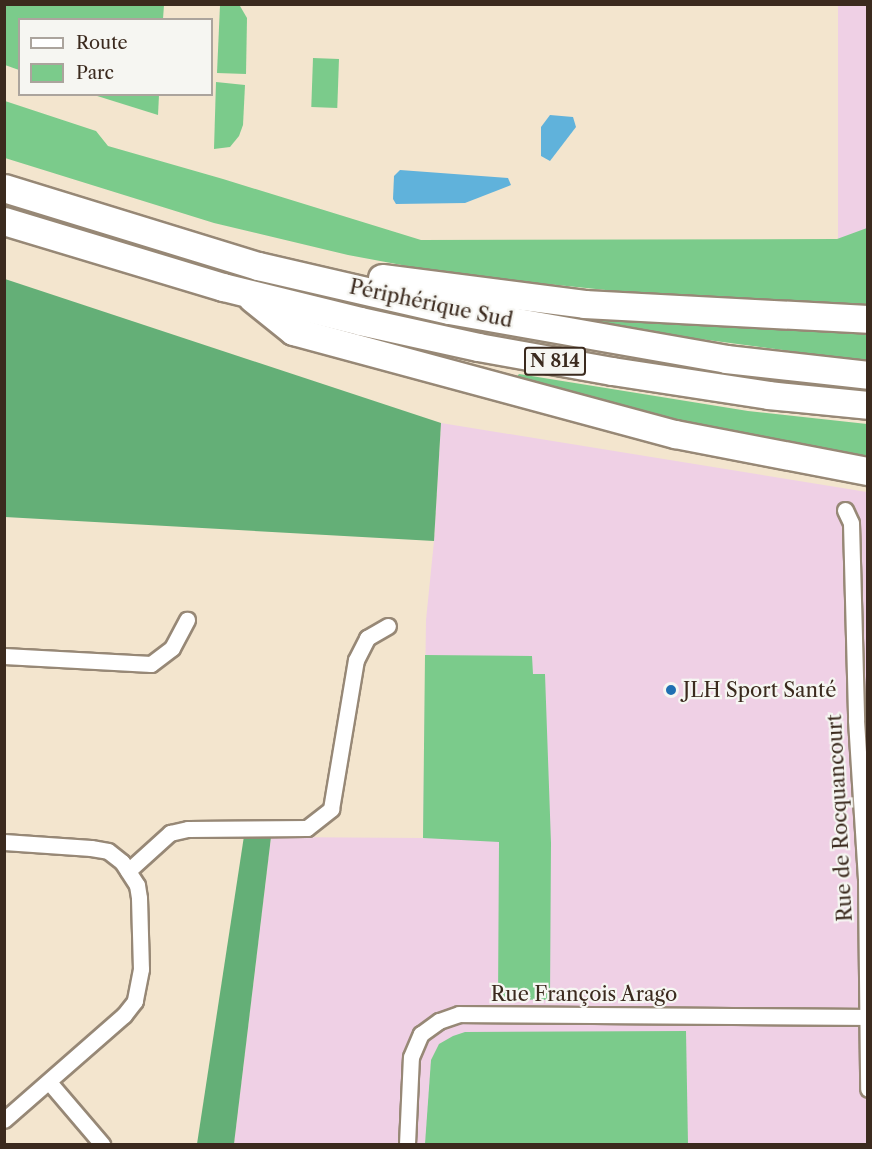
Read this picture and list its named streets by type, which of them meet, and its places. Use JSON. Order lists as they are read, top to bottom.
{
  "streets": {
    "highway": ["Périphérique Sud", "N 814"],
    "street": ["Rue de Rocquancourt", "Rue François Arago"]
  },
  "crossings": [
    ["Périphérique Sud", "N 814"],
    ["Rue de Rocquancourt", "Rue François Arago"]
  ],
  "places": ["JLH Sport Santé"],
  "legend": ["Route", "Parc"]
}
